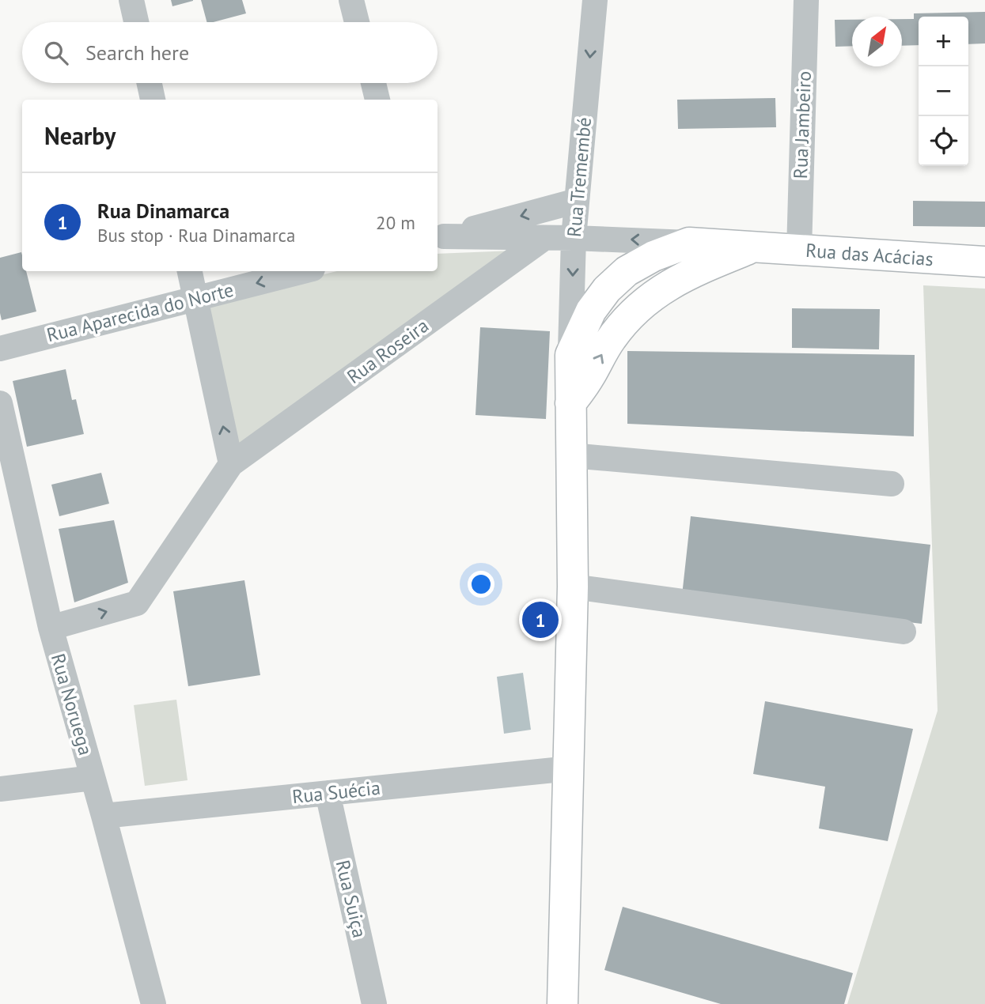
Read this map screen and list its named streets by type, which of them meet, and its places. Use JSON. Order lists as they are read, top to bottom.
{
  "streets": {
    "main road": ["Rua das Acácias"],
    "street": [
      "Rua Jambeiro",
      "Rua Tremembé",
      "Rua Aparecida do Norte",
      "Rua Roseira",
      "Rua Noruega",
      "Rua Suécia",
      "Rua Suiça"
    ]
  },
  "crossings": [
    ["Rua Jambeiro", "Rua das Acácias"],
    ["Rua Tremembé", "Rua das Acácias"],
    ["Rua Roseira", "Rua Noruega"],
    ["Rua Noruega", "Rua Suécia"],
    ["Rua Suécia", "Rua Suiça"]
  ],
  "one_way": ["Rua Tremembé", "Rua Aparecida do Norte", "Rua Roseira"],
  "north": "top right",
  "page": {
    "map_buttons": ["+", "−"],
    "search": "Search here",
    "heading": "Nearby",
    "list": [
      {
        "mark": "1",
        "name": "Rua Dinamarca",
        "note": "Bus stop · Rua Dinamarca",
        "value": "20 m"
      }
    ],
    "pins": "1"
  }
}
